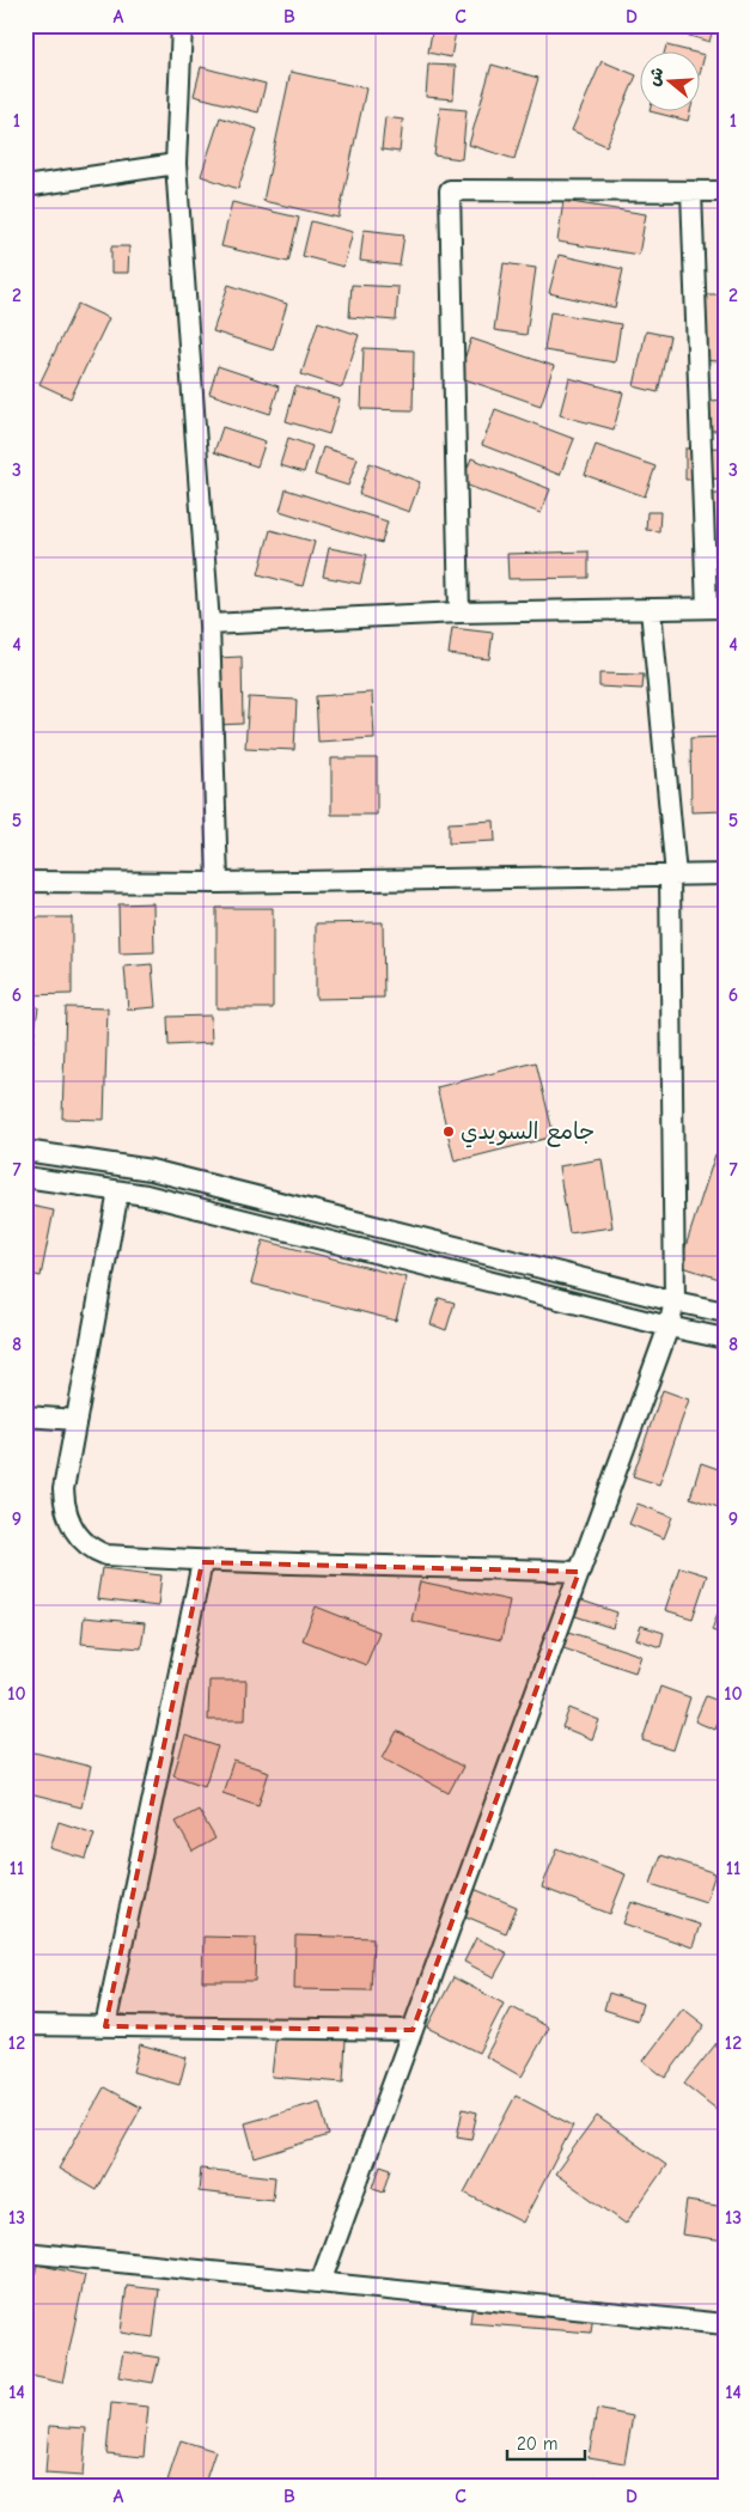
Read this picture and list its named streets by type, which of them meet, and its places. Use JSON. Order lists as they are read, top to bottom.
{
  "places": ["جامع السويدي"],
  "scale_bar": "20 m",
  "north": "left",
  "grid": {
    "columns": [
      "A",
      "B",
      "C",
      "D"
    ],
    "rows": [
      "1",
      "2",
      "3",
      "4",
      "5",
      "6",
      "7",
      "8",
      "9",
      "10",
      "11",
      "12",
      "13",
      "14"
    ]
  }
}
